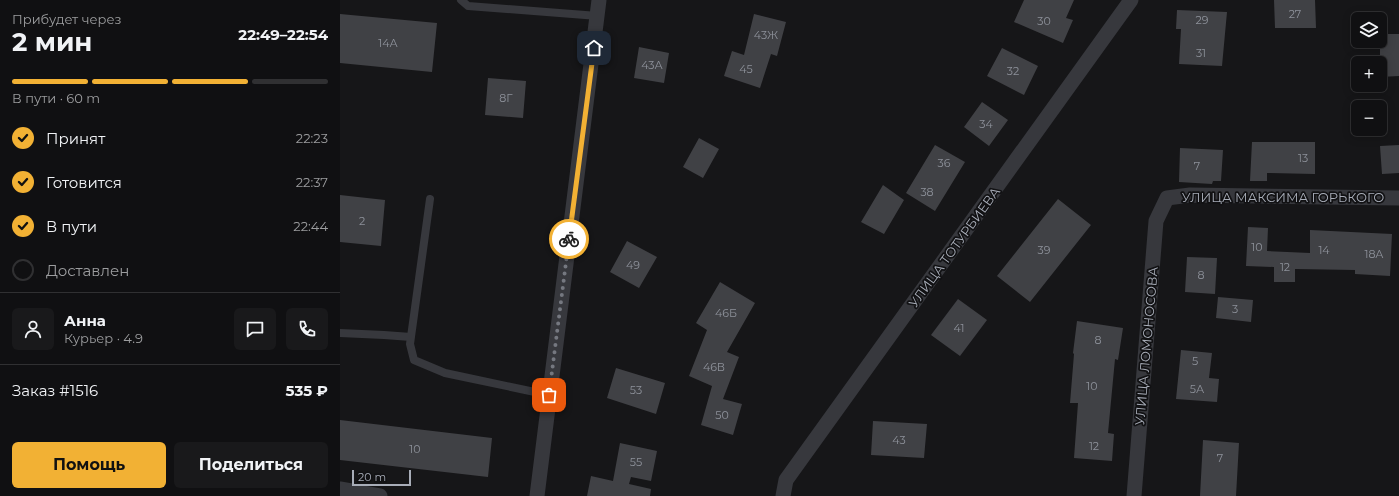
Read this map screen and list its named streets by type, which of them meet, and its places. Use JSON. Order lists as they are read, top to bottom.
{
  "streets": {
    "street": ["УЛИЦА МАКСИМА ГОРЬКОГО", "УЛИЦА ТОТУРБИЕВА", "УЛИЦА ЛОМОНОСОВА"]
  },
  "crossings": [
    ["УЛИЦА МАКСИМА ГОРЬКОГО", "УЛИЦА ЛОМОНОСОВА"]
  ],
  "house_numbers": [
    "27",
    "29",
    "30",
    "43Ж",
    "14А",
    "31",
    "43А",
    "45",
    "32",
    "8Г",
    "34",
    "13",
    "36",
    "7",
    "38",
    "2",
    "10",
    "39",
    "14",
    "18А",
    "49",
    "12",
    "8",
    "3",
    "46Б",
    "41",
    "8",
    "5",
    "46В",
    "10",
    "5А",
    "53",
    "50",
    "43",
    "12",
    "10",
    "7",
    "55"
  ],
  "scale_bar": "20 m",
  "page": {
    "heading": ["2 мин", "Прибудет через", "22:49–22:54"],
    "panel": [
      "Анна",
      "Курьер · 4.9",
      "Заказ #1516",
      "535 ₽"
    ],
    "map_buttons": ["+", "−"],
    "bar": "В пути · 60 m",
    "list": [
      ["Принят", "22:23"],
      ["Готовится", "22:37"],
      ["В пути", "22:44"],
      "Доставлен"
    ],
    "buttons": ["Помощь", "Поделиться"],
    "scale": "20 m"
  }
}
